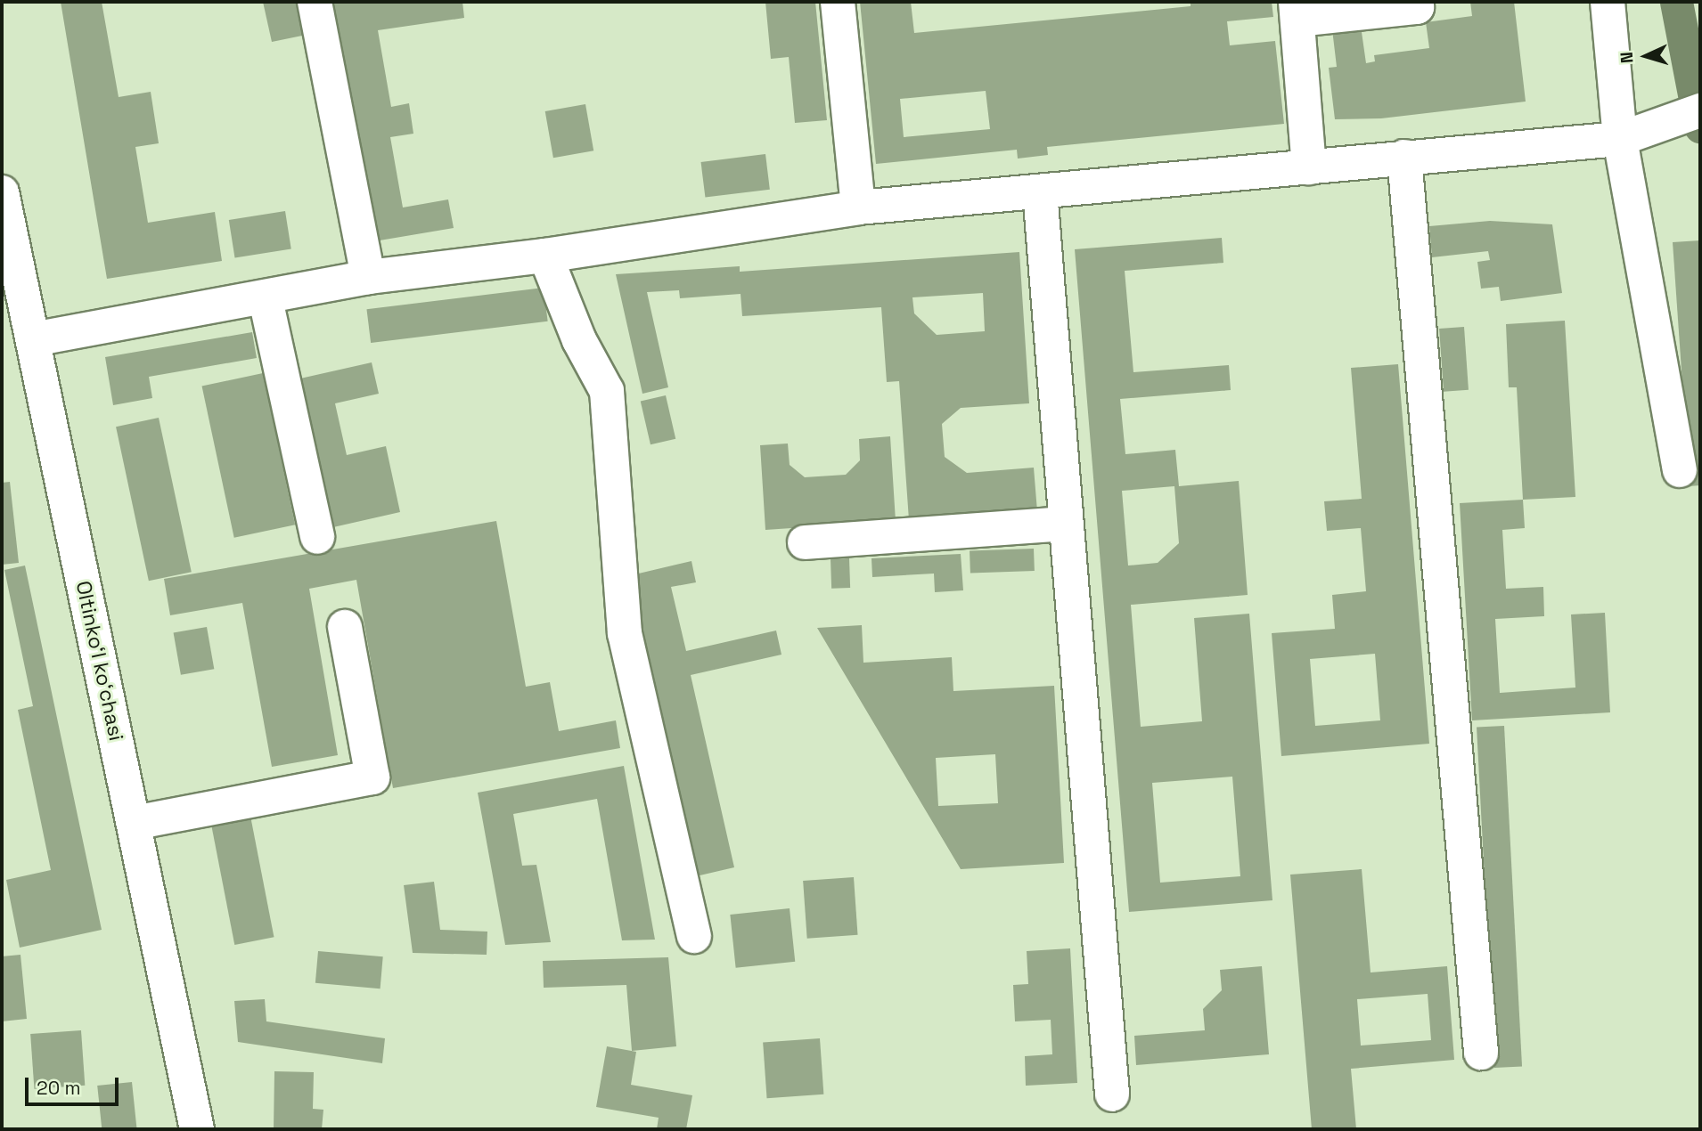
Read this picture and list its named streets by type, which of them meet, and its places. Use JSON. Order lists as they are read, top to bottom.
{
  "streets": {
    "street": ["Oltinkoʻl koʻchasi"]
  },
  "scale_bar": "20 m",
  "north": "left"
}
